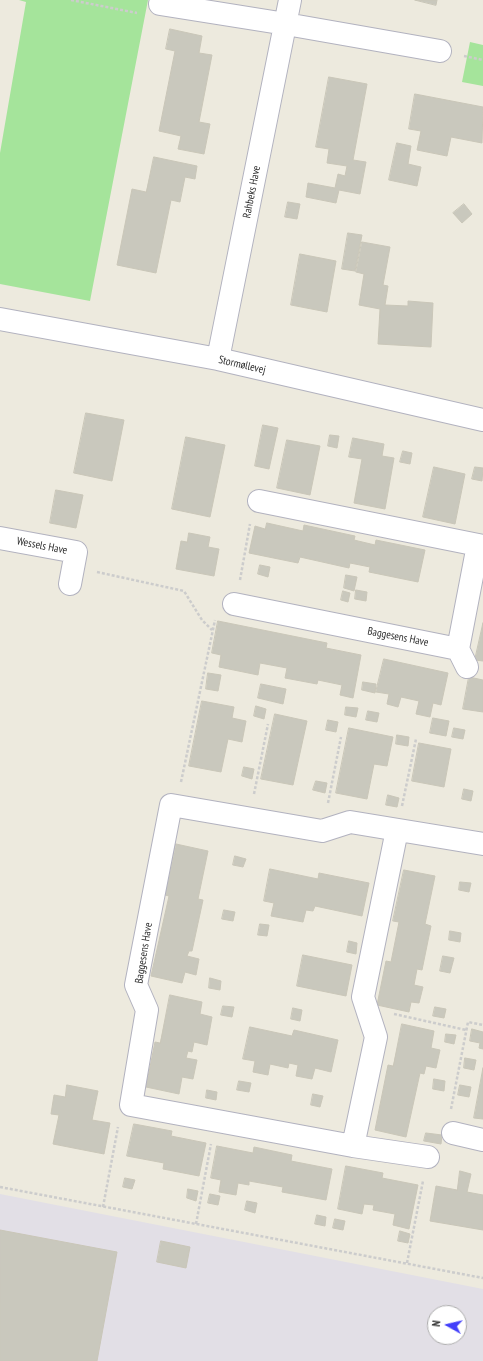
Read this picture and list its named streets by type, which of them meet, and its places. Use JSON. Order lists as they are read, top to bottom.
{
  "streets": {
    "street": [
      "Rahbeks Have",
      "Stormøllevej",
      "Wessels Have",
      "Baggesens Have"
    ]
  },
  "crossings": [
    ["Rahbeks Have", "Stormøllevej"]
  ],
  "north": "left"
}
